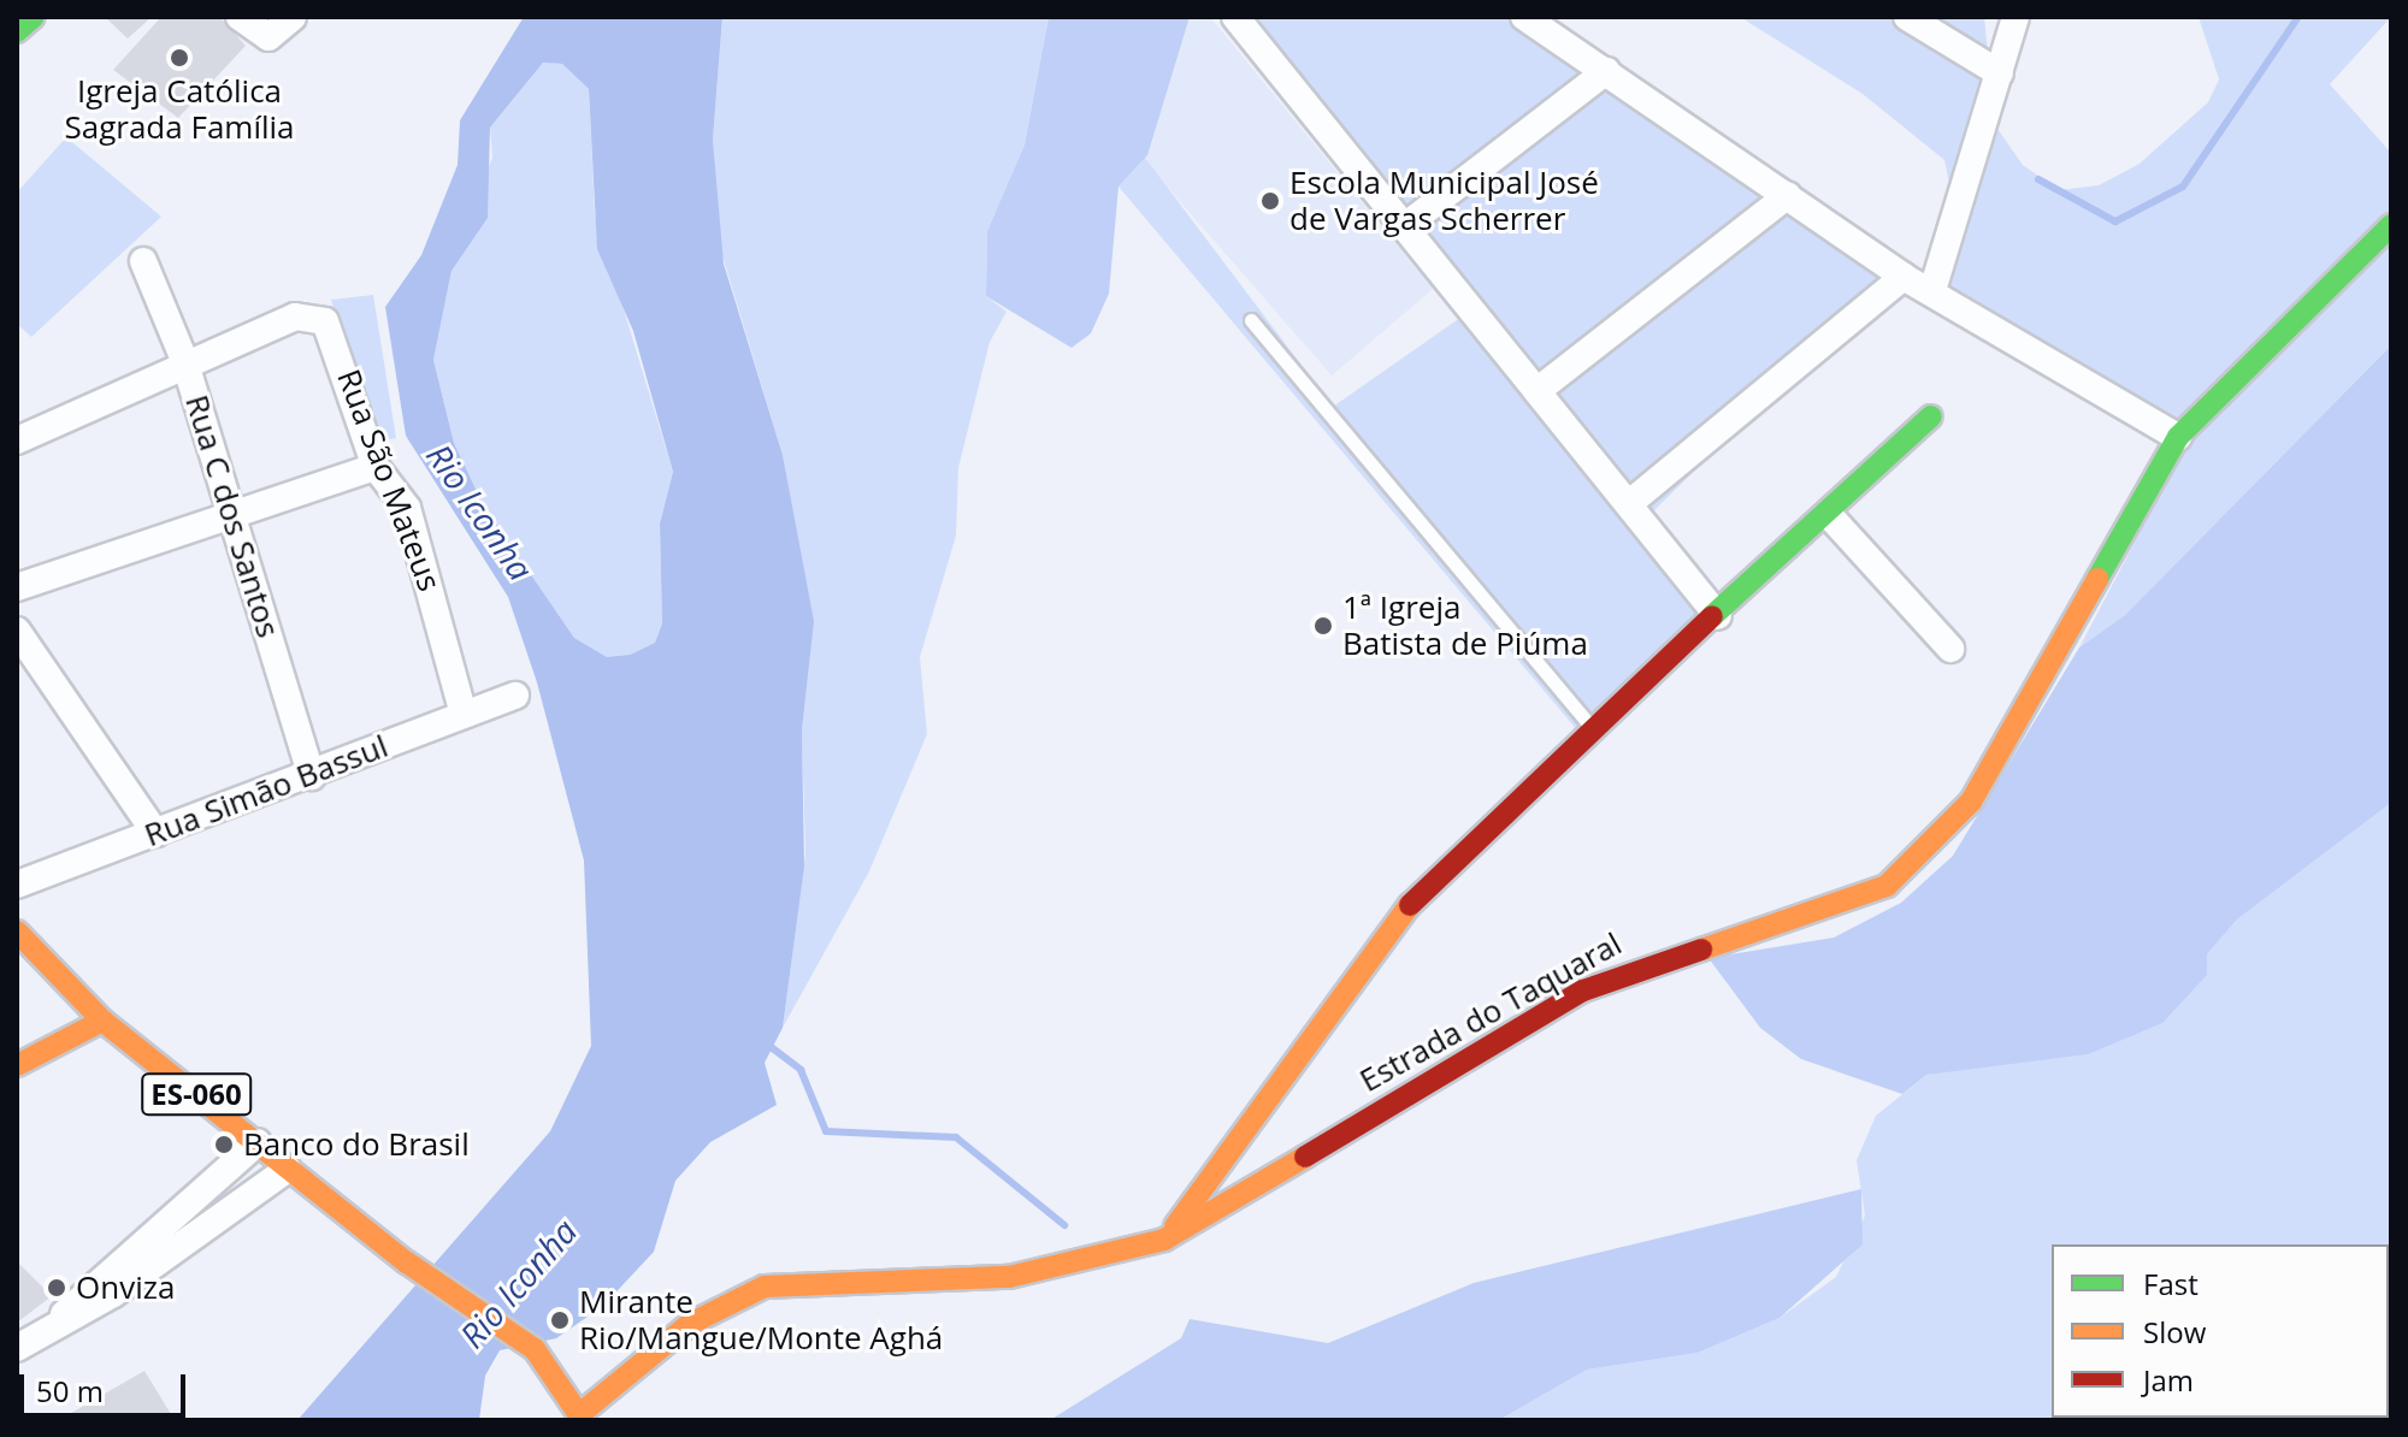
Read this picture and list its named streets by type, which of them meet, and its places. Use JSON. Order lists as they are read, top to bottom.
{
  "streets": {
    "street": [
      "Rua São Mateus",
      "Rua C dos Santos",
      "Rua Simão Bassul",
      "Estrada do Taquaral",
      "ES-060"
    ]
  },
  "crossings": [
    ["Rua São Mateus", "Rua C dos Santos"],
    ["Rua São Mateus", "Rua Simão Bassul"],
    ["Rua C dos Santos", "Rua Simão Bassul"],
    ["Estrada do Taquaral", "ES-060"]
  ],
  "water": ["Rio Iconha"],
  "places": [
    "Igreja Católica Sagrada Família",
    "Escola Municipal José de Vargas Scherrer",
    "1ª Igreja Batista de Piúma",
    "Banco do Brasil",
    "Onviza",
    "Mirante Rio/Mangue/Monte Aghá"
  ],
  "legend": ["Fast", "Slow", "Jam"],
  "scale_bar": "50 m"
}
